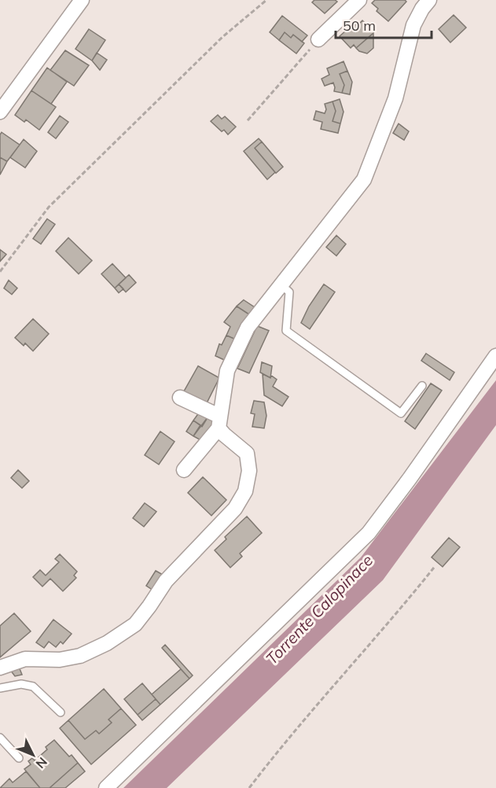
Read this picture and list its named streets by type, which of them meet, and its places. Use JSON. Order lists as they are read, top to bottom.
{
  "water": ["Torrente Calopinace"],
  "scale_bar": "50 m",
  "north": "bottom right"
}
